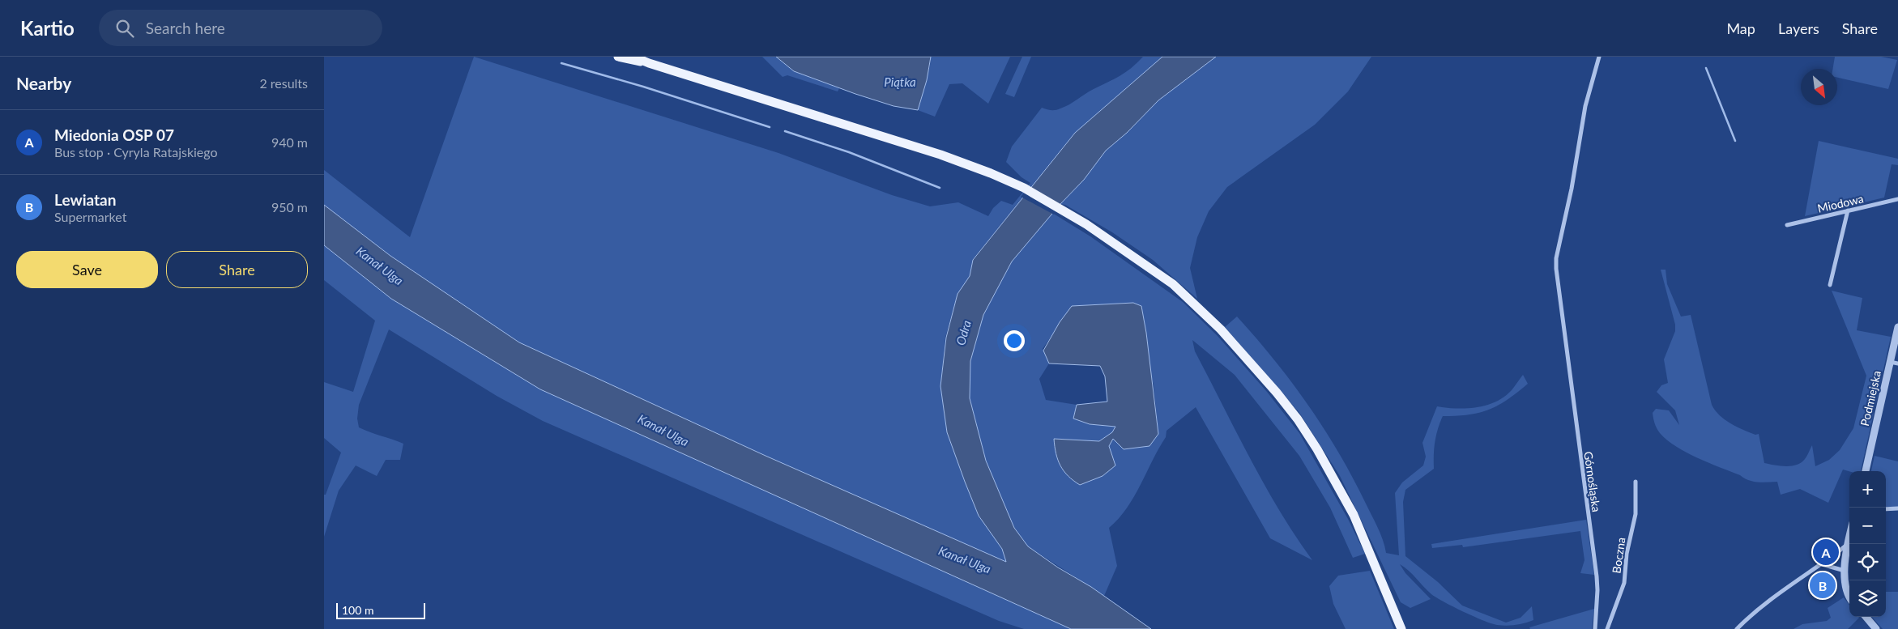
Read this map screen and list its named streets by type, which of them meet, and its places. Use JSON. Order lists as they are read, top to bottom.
{
  "streets": {
    "street": [
      "Miodowa",
      "Podmiejska",
      "Górnośląska",
      "Boczna"
    ]
  },
  "water": ["Piątka", "Kanał Ulga", "Odra"],
  "scale_bar": "100 m",
  "north": "bottom right",
  "page": {
    "header": "Kartio",
    "search": "Search here",
    "nav": ["Map", "Layers", "Share"],
    "heading": ["Nearby", "2 results"],
    "list": [
      {
        "mark": "A",
        "name": "Miedonia OSP 07",
        "note": "Bus stop · Cyryla Ratajskiego",
        "value": "940 m"
      },
      {
        "mark": "B",
        "name": "Lewiatan",
        "note": "Supermarket",
        "value": "950 m"
      }
    ],
    "buttons": ["Save", "Share"],
    "map_buttons": ["+", "−"],
    "pins": ["A", "B"],
    "scale": "100 m"
  }
}
